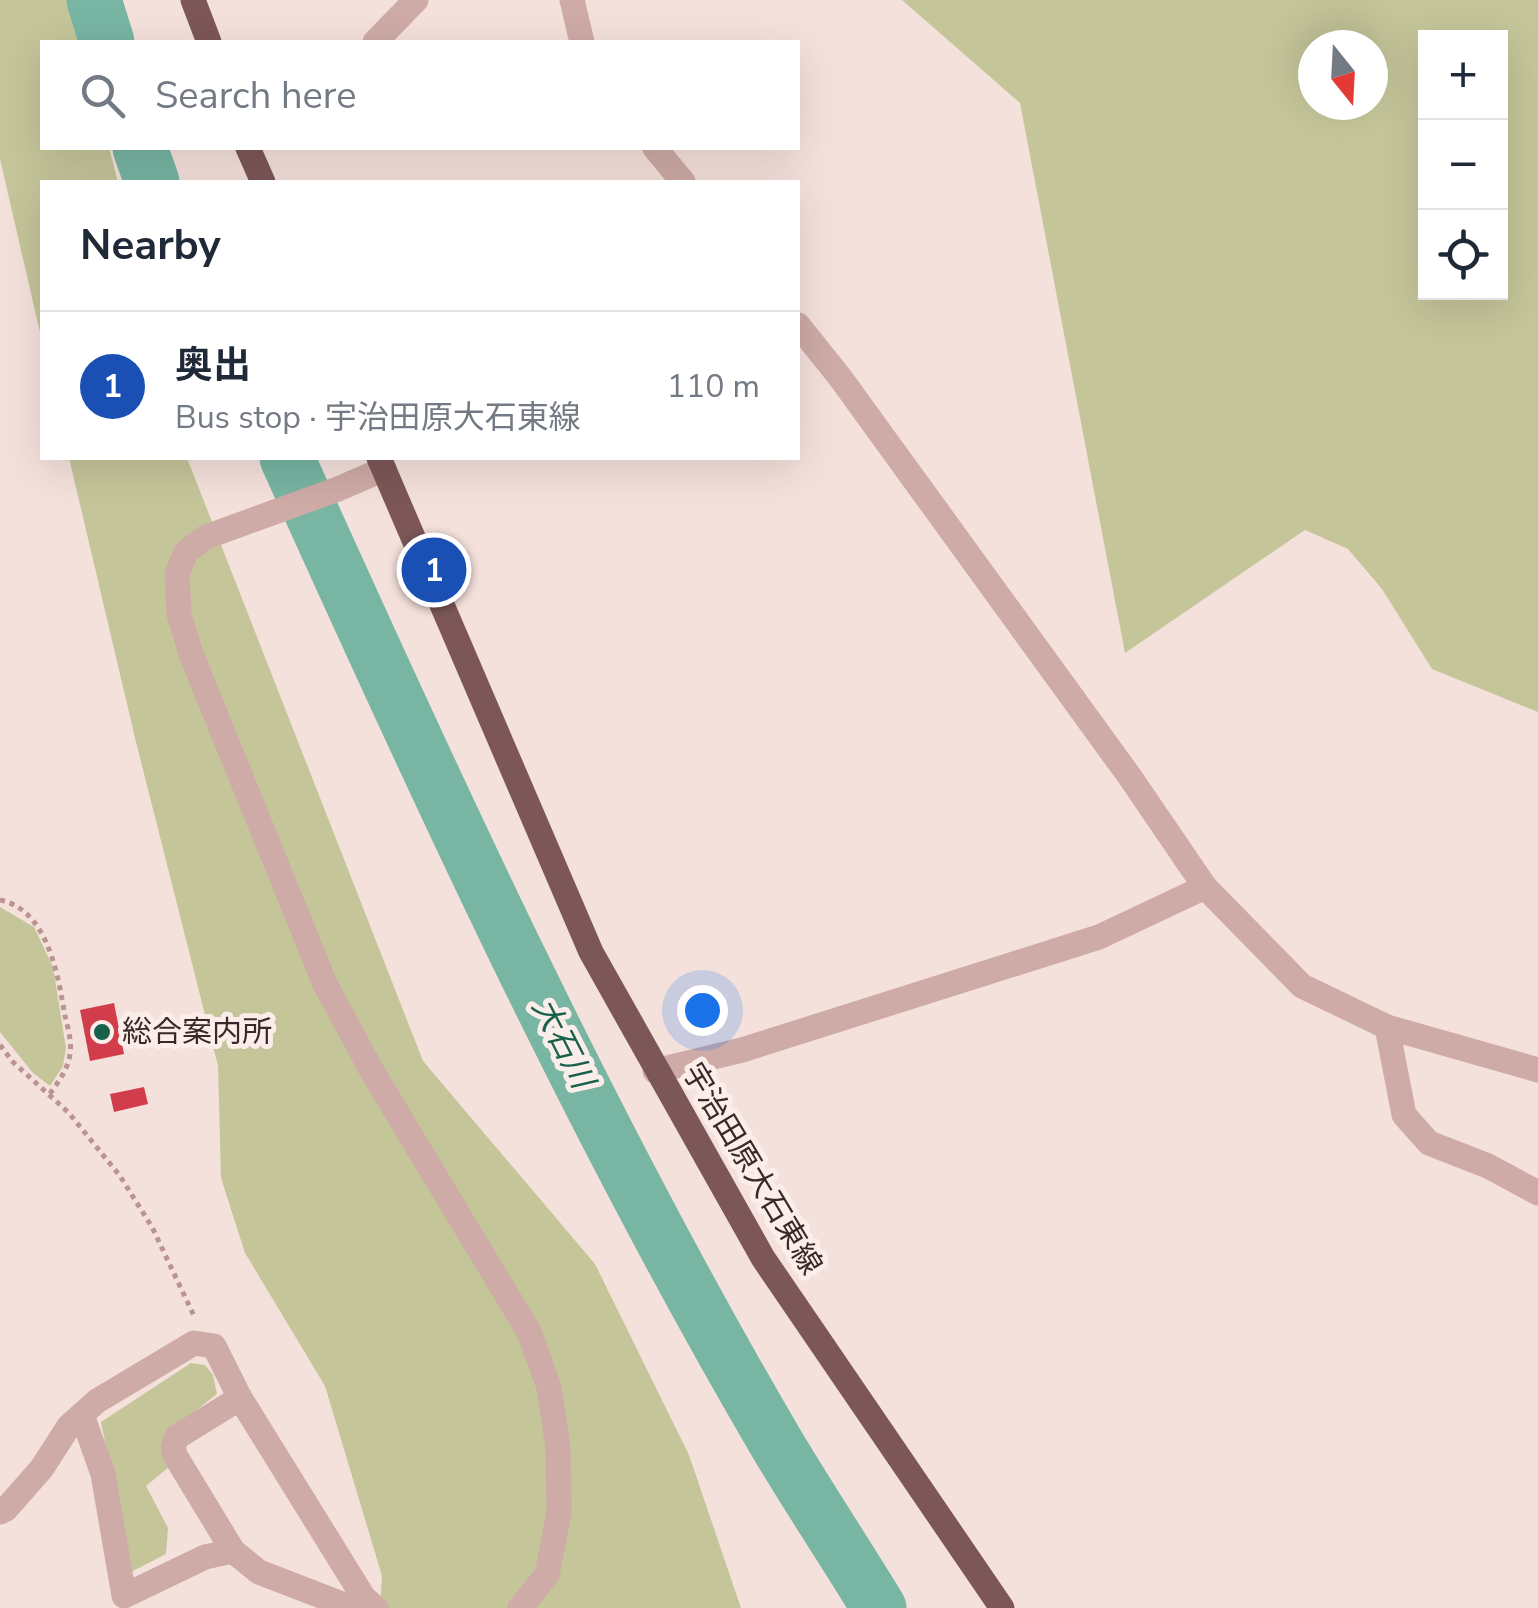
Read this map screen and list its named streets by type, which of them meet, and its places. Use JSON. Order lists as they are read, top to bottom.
{
  "streets": {
    "main road": ["宇治田原大石東線"]
  },
  "water": ["大石川"],
  "places": ["総合案内所"],
  "north": "bottom",
  "page": {
    "map_buttons": ["+", "−"],
    "search": "Search here",
    "heading": "Nearby",
    "list": [
      {
        "mark": "1",
        "name": "奥出",
        "note": "Bus stop · 宇治田原大石東線",
        "value": "110 m"
      }
    ],
    "pins": "1"
  }
}
